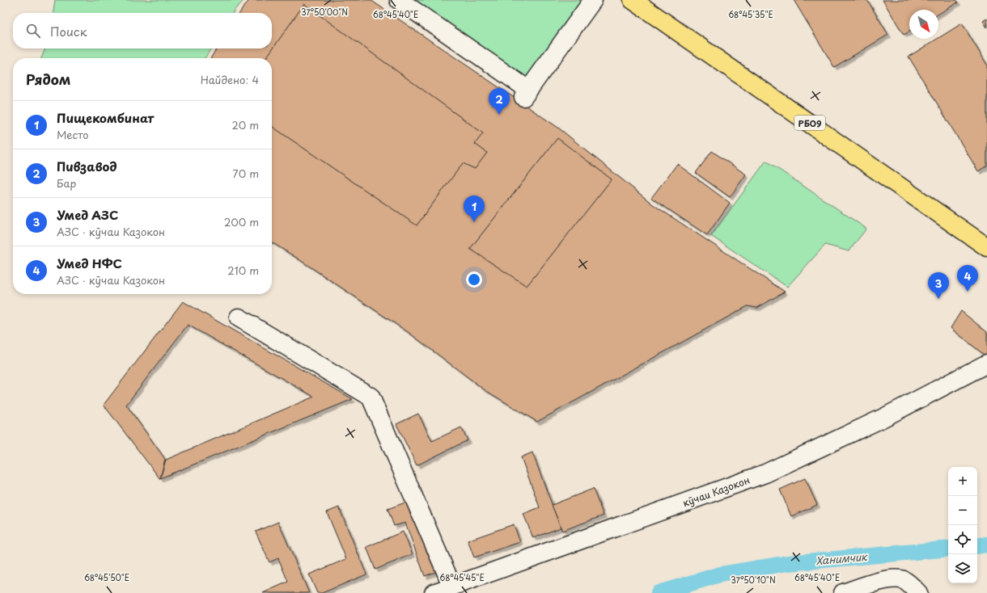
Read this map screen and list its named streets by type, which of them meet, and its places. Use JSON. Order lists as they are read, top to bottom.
{
  "streets": {
    "highway": ["РБ09"],
    "street": ["кӯчаи Казокон"]
  },
  "water": ["Ханимчик"],
  "north": "bottom right",
  "page": {
    "search": "Поиск",
    "heading": ["Рядом", "Найдено: 4"],
    "pins": [
      "2",
      "1",
      "4",
      "3"
    ],
    "list": [
      {
        "mark": "1",
        "name": "Пищекомбинат",
        "note": "Место",
        "value": "20 m"
      },
      {
        "mark": "2",
        "name": "Пивзавод",
        "note": "Бар",
        "value": "70 m"
      },
      {
        "mark": "3",
        "name": "Умед АЗС",
        "note": "АЗС · кӯчаи Казокон",
        "value": "200 m"
      },
      {
        "mark": "4",
        "name": "Умед НФС",
        "note": "АЗС · кӯчаи Казокон",
        "value": "210 m"
      }
    ],
    "map_buttons": ["+", "−"]
  },
  "coordinates": [
    "37°50'00\"N",
    "68°45'40\"E",
    "68°45'35\"E",
    "68°45'50\"E",
    "68°45'45\"E",
    "37°50'10\"N"
  ]
}
